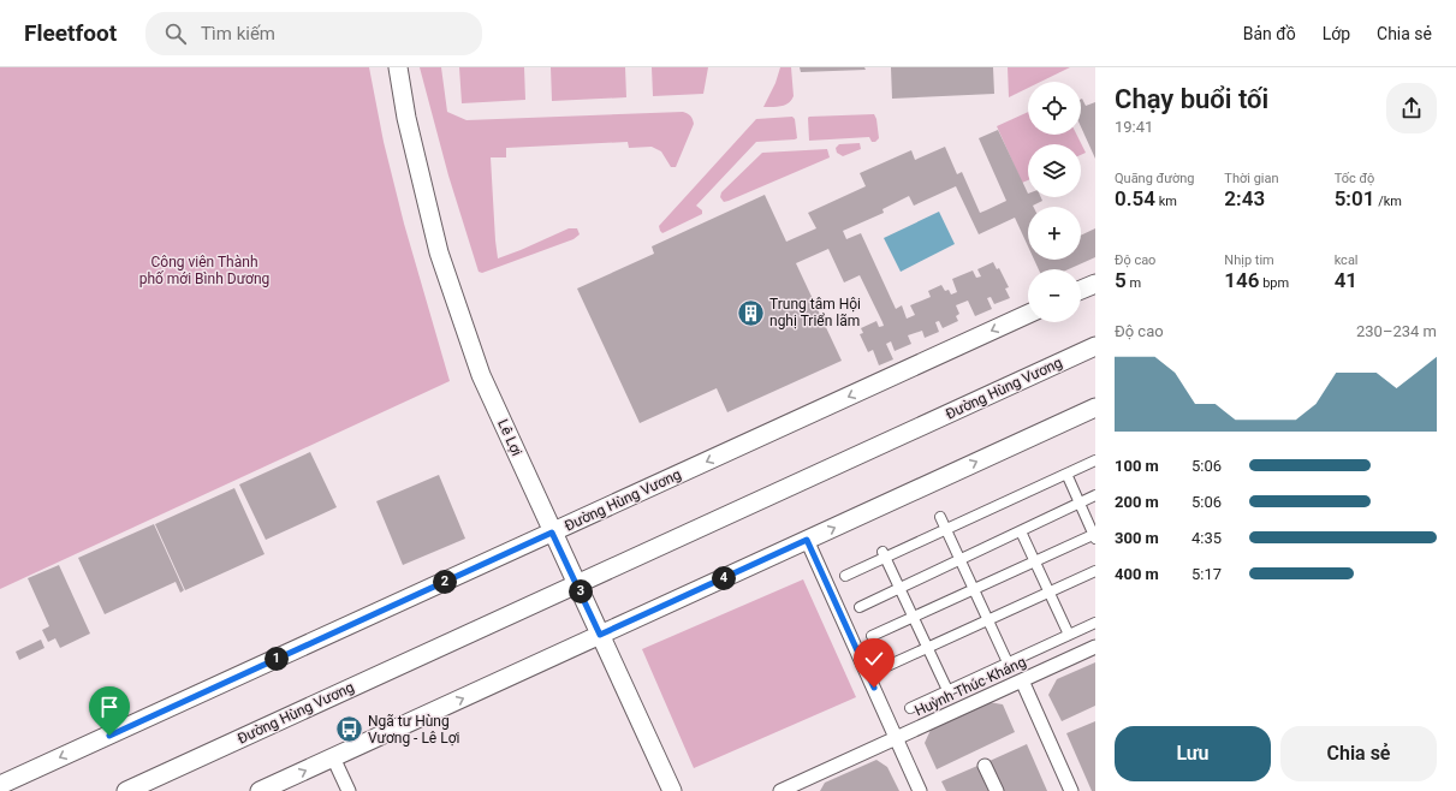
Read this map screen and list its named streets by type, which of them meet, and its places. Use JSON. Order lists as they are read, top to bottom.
{
  "streets": {
    "main road": ["Đường Hùng Vương", "Lê Lợi"],
    "street": ["Huỳnh Thúc Kháng"]
  },
  "crossings": [
    ["Đường Hùng Vương", "Lê Lợi"]
  ],
  "parks": ["Công viên Thành phố mới Bình Dương"],
  "places": {
    "building": ["Trung tâm Hội nghị Triển lãm"],
    "bus stop": ["Ngã tư Hùng Vương - Lê Lợi"]
  },
  "page": {
    "header": "Fleetfoot",
    "search": "Tìm kiếm",
    "nav": ["Bản đồ", "Lớp", "Chia sẻ"],
    "heading": ["Chạy buổi tối", "19:41"],
    "map_buttons": ["+", "−"],
    "stats": [
      ["Quãng đường", "0.54 km"],
      ["Thời gian", "2:43"],
      ["Tốc độ", "5:01 /km"],
      ["Độ cao", "5 m"],
      ["Nhịp tim", "146 bpm"],
      ["kcal", "41"]
    ],
    "chart": ["Độ cao", "230–234 m"],
    "list": [
      {
        "name": "100 m",
        "note": "5:06"
      },
      {
        "name": "200 m",
        "note": "5:06"
      },
      {
        "name": "300 m",
        "note": "4:35"
      },
      {
        "name": "400 m",
        "note": "5:17"
      }
    ],
    "pins": [
      "4",
      "2",
      "3",
      "1"
    ],
    "buttons": ["Lưu", "Chia sẻ"]
  }
}
